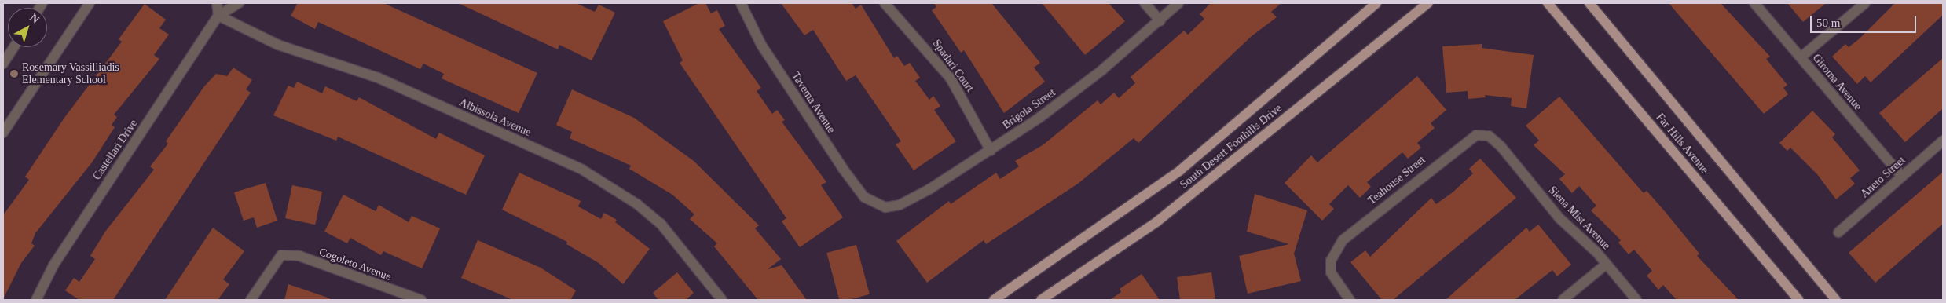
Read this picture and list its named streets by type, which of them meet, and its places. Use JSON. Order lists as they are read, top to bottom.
{
  "streets": {
    "main road": ["Far Hills Avenue", "South Desert Foothills Drive"],
    "street": [
      "Spadari Court",
      "Giroma Avenue",
      "Tavema Avenue",
      "Brigola Street",
      "Albissola Avenue",
      "Castellari Drive",
      "Aneto Street",
      "Teahouse Street",
      "Siena Mist Avenue",
      "Cogoleto Avenue"
    ]
  },
  "crossings": [
    ["Spadari Court", "Brigola Street"],
    ["Giroma Avenue", "Aneto Street"],
    ["Tavema Avenue", "Brigola Street"],
    ["Albissola Avenue", "Castellari Drive"],
    ["Teahouse Street", "Siena Mist Avenue"]
  ],
  "places": ["Rosemary Vassilliadis Elementary School"],
  "scale_bar": "50 m",
  "north": "top right"
}
